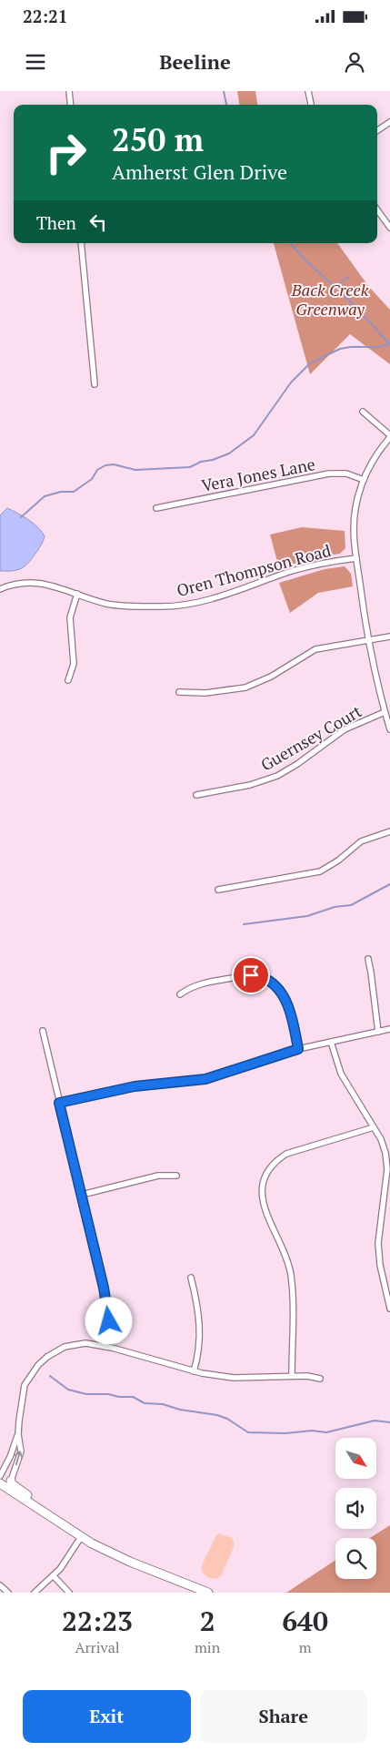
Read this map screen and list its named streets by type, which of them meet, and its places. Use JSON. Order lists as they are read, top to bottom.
{
  "streets": {
    "street": ["Vera Jones Lane", "Oren Thompson Road", "Guernsey Court"]
  },
  "parks": ["Back Creek Greenway"],
  "north": "bottom right",
  "page": {
    "status": "22:21",
    "header": "Beeline",
    "turn": ["250 m", "Amherst Glen Drive"],
    "then": "Then",
    "eta": [
      "22:23",
      "Arrival",
      "2",
      "min",
      "640",
      "m"
    ],
    "buttons": ["Exit", "Share"]
  }
}
